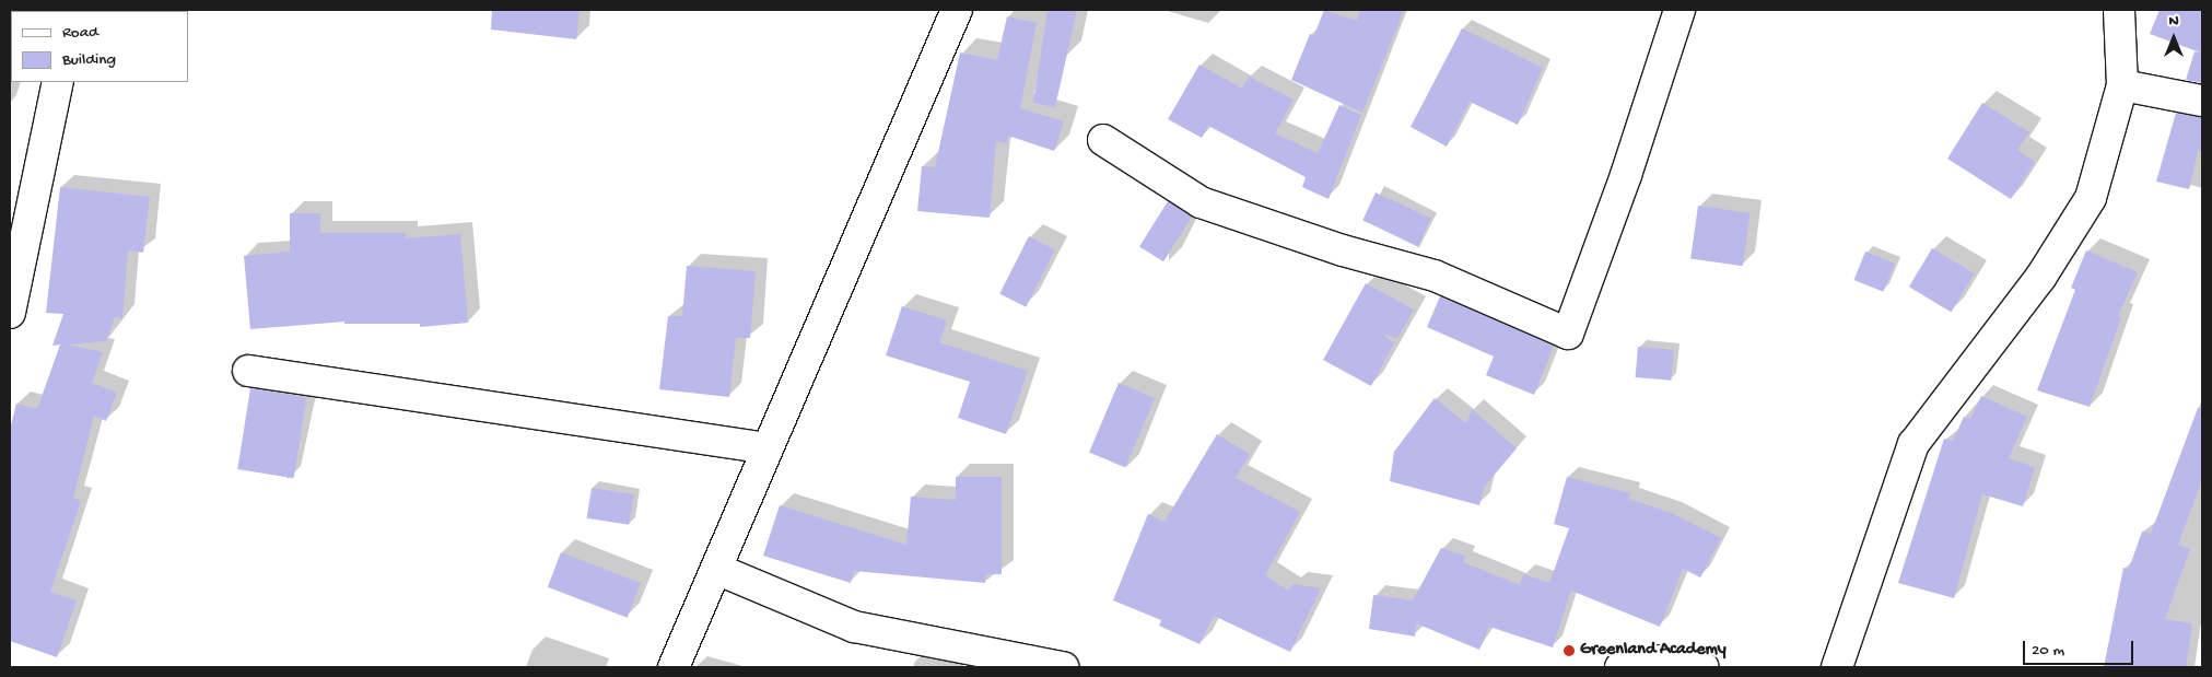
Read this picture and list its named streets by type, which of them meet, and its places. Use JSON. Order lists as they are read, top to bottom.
{
  "places": ["Greenland Academy"],
  "legend": ["Road", "Building"],
  "scale_bar": "20 m",
  "north": "top"
}
